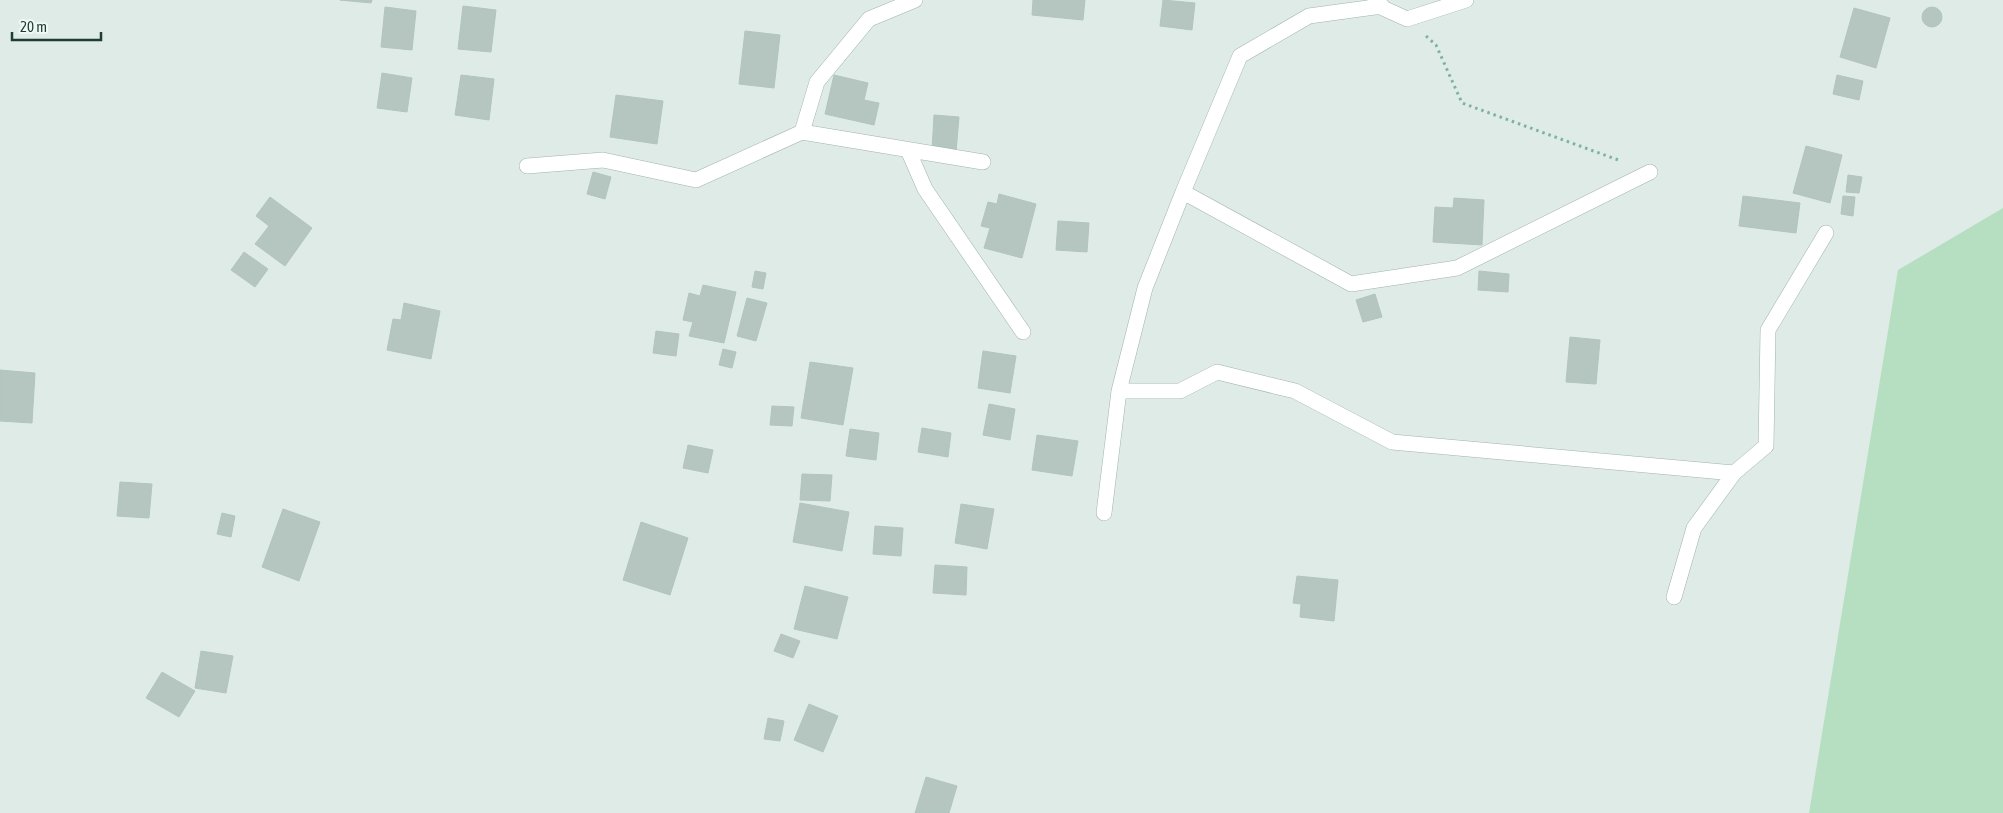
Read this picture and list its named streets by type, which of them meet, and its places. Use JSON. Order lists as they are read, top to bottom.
{
  "scale_bar": "20 m"
}
